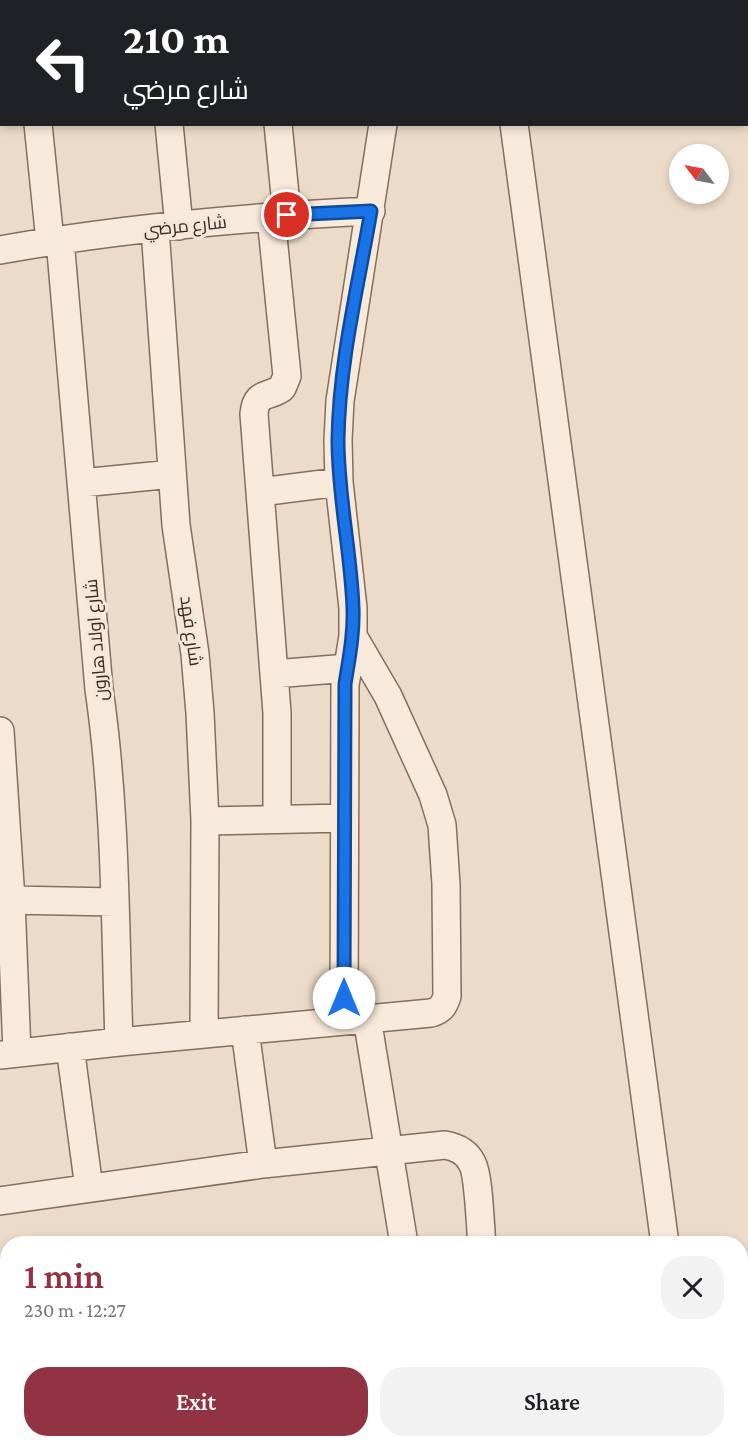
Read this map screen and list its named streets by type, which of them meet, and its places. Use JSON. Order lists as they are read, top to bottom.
{
  "streets": {
    "street": ["شارع مرضي", "شارع فهد", "شارع اولاد هارون"]
  },
  "crossings": [
    ["شارع مرضي", "شارع فهد"],
    ["شارع مرضي", "شارع اولاد هارون"]
  ],
  "north": "top left",
  "page": {
    "turn": ["210 m", "شارع مرضي"],
    "heading": ["1 min", "230 m · 12:27"],
    "buttons": ["Exit", "Share"]
  }
}
